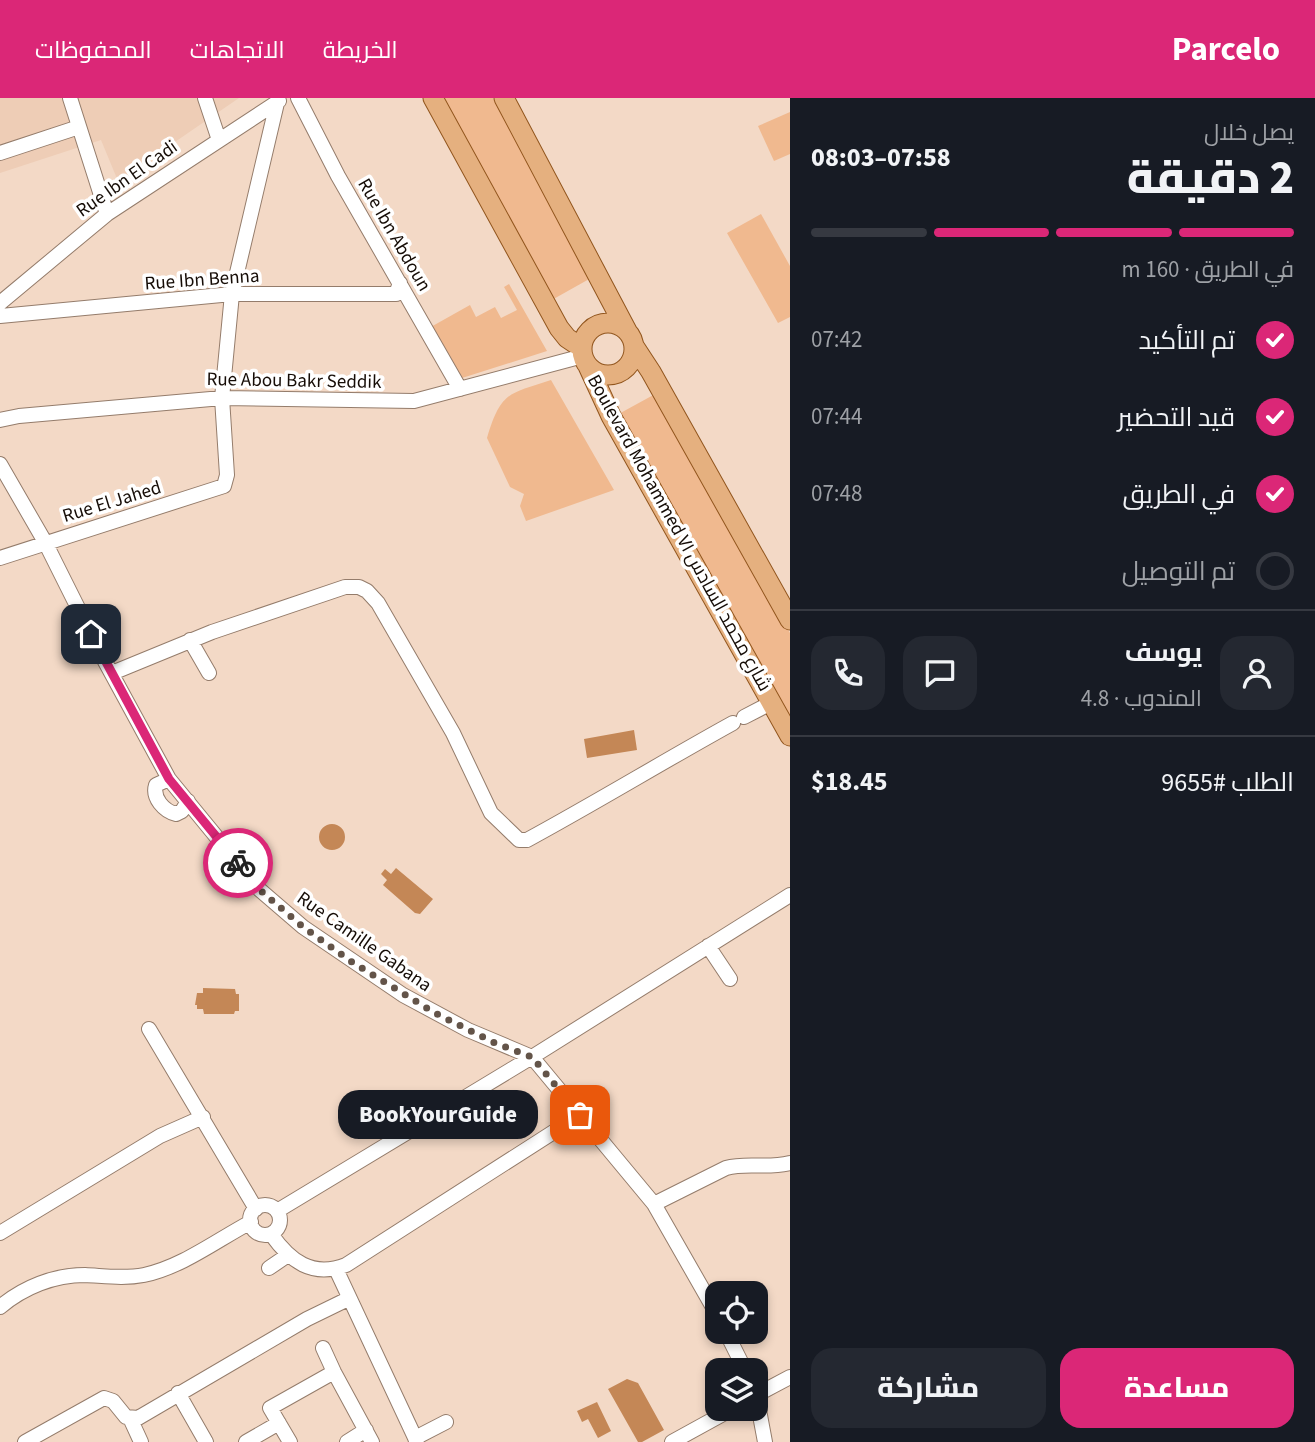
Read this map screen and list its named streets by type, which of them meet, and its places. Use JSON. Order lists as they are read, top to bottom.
{
  "streets": {
    "main road": ["Boulevard Mohammed VI شارع محمد السادس"],
    "street": [
      "Rue Ibn El Cadi",
      "Rue Ibn Abdoun",
      "Rue Ibn Benna",
      "Rue Abou Bakr Seddik",
      "Rue El Jahed",
      "Rue Camille Gabana"
    ]
  },
  "crossings": [
    ["Rue Ibn Abdoun", "Rue Ibn Benna"],
    ["Rue Ibn Abdoun", "Rue Abou Bakr Seddik"],
    ["Rue Abou Bakr Seddik", "Rue El Jahed"],
    ["Rue Abou Bakr Seddik", "Boulevard Mohammed VI شارع محمد السادس"],
    ["Rue El Jahed", "Rue Camille Gabana"]
  ],
  "places": ["BookYourGuide"],
  "page": {
    "header": "Parcelo",
    "nav": ["الخريطة", "الاتجاهات", "المحفوظات"],
    "heading": ["2 دقيقة", "يصل خلال", "07:58–08:03"],
    "panel": [
      "يوسف",
      "المندوب · 4.8",
      "الطلب #9655",
      "$18.45"
    ],
    "bar": "في الطريق · 160 m",
    "list": [
      ["تم التأكيد", "07:42"],
      ["قيد التحضير", "07:44"],
      ["في الطريق", "07:48"],
      "تم التوصيل"
    ],
    "bubble": "BookYourGuide",
    "buttons": ["مساعدة", "مشاركة"]
  }
}
